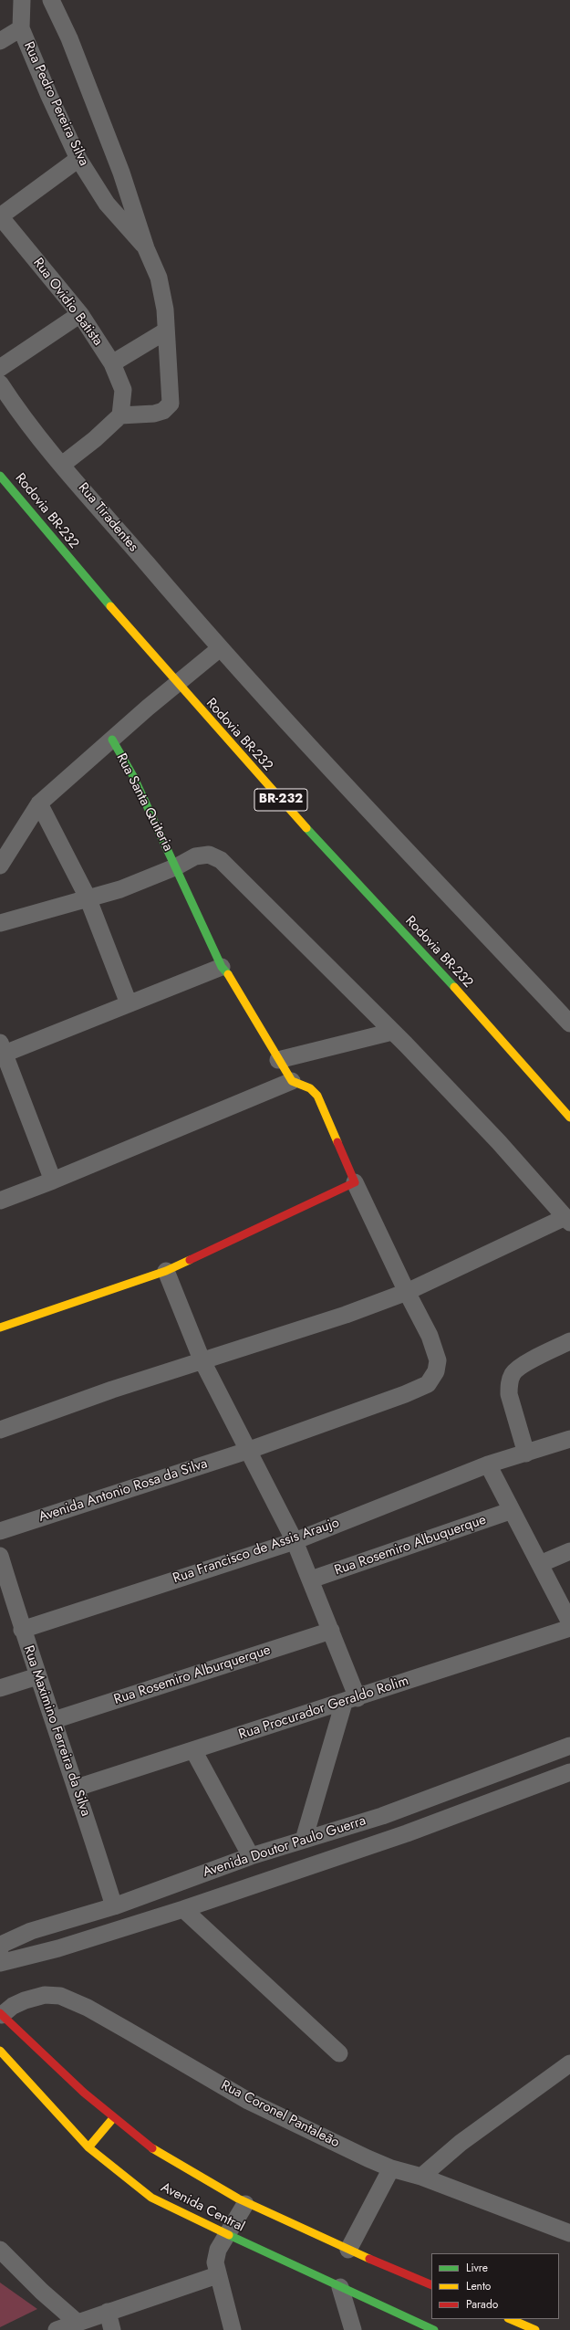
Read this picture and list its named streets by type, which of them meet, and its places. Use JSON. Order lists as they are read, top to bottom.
{
  "streets": {
    "main road": [
      "Rodovia BR-232",
      "BR-232",
      "Rua Santa Quiteria",
      "Avenida Central"
    ],
    "street": [
      "Rua Pedro Pereira Silva",
      "Rua Ovidio Batista",
      "Rua Tiradentes",
      "Avenida Antonio Rosa da Silva",
      "Rua Rosemiro Albuquerque",
      "Rua Francisco de Assis Araujo",
      "Rua Rosemiro Alburquerque",
      "Rua Procurador Geraldo Rolim",
      "Rua Maximino Ferreira da Silva",
      "Avenida Doutor Paulo Guerra",
      "Rua Coronel Pantaleão"
    ]
  },
  "crossings": [
    ["Rua Francisco de Assis Araujo", "Rua Maximino Ferreira da Silva"],
    ["Rua Rosemiro Alburquerque", "Rua Maximino Ferreira da Silva"],
    ["Rua Procurador Geraldo Rolim", "Rua Maximino Ferreira da Silva"],
    ["Rua Maximino Ferreira da Silva", "Avenida Doutor Paulo Guerra"],
    ["Rua Coronel Pantaleão", "Avenida Central"]
  ],
  "legend": ["Livre", "Lento", "Parado"]
}
